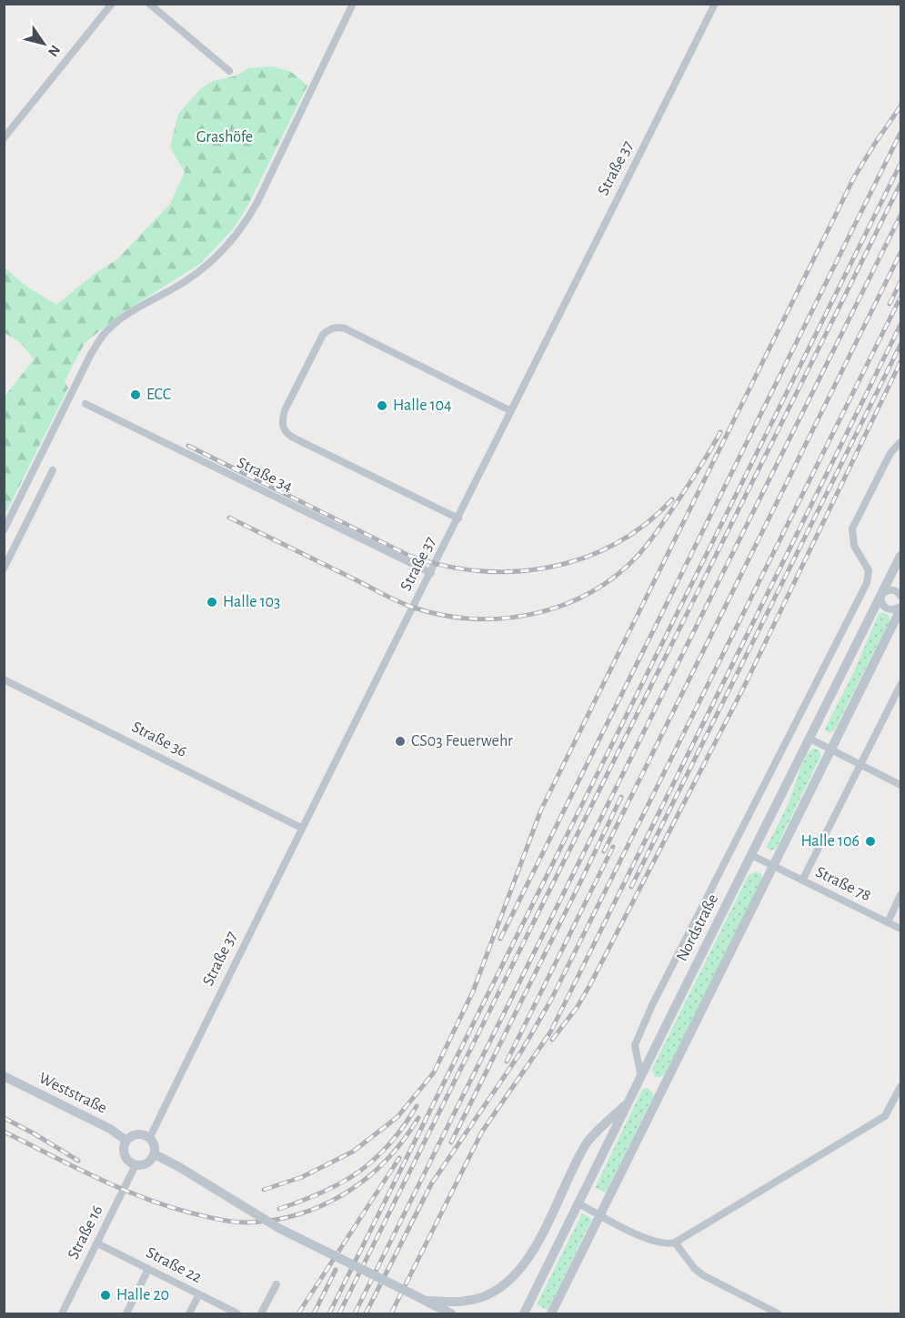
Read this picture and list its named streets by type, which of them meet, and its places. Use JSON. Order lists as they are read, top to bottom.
{
  "streets": {
    "street": [
      "Straße 37",
      "Straße 34",
      "Straße 36",
      "Straße 78",
      "Nordstraße",
      "Weststraße",
      "Straße 16",
      "Straße 22"
    ]
  },
  "crossings": [
    ["Straße 37", "Straße 34"],
    ["Straße 37", "Straße 36"],
    ["Straße 37", "Weststraße"],
    ["Straße 37", "Straße 16"],
    ["Straße 78", "Nordstraße"],
    ["Weststraße", "Straße 16"],
    ["Straße 16", "Straße 22"]
  ],
  "parks": ["Grashöfe"],
  "places": [
    "ECC",
    "Halle 104",
    "Halle 103",
    "CS03 Feuerwehr",
    "Halle 106",
    "Halle 20"
  ],
  "north": "bottom right"
}
